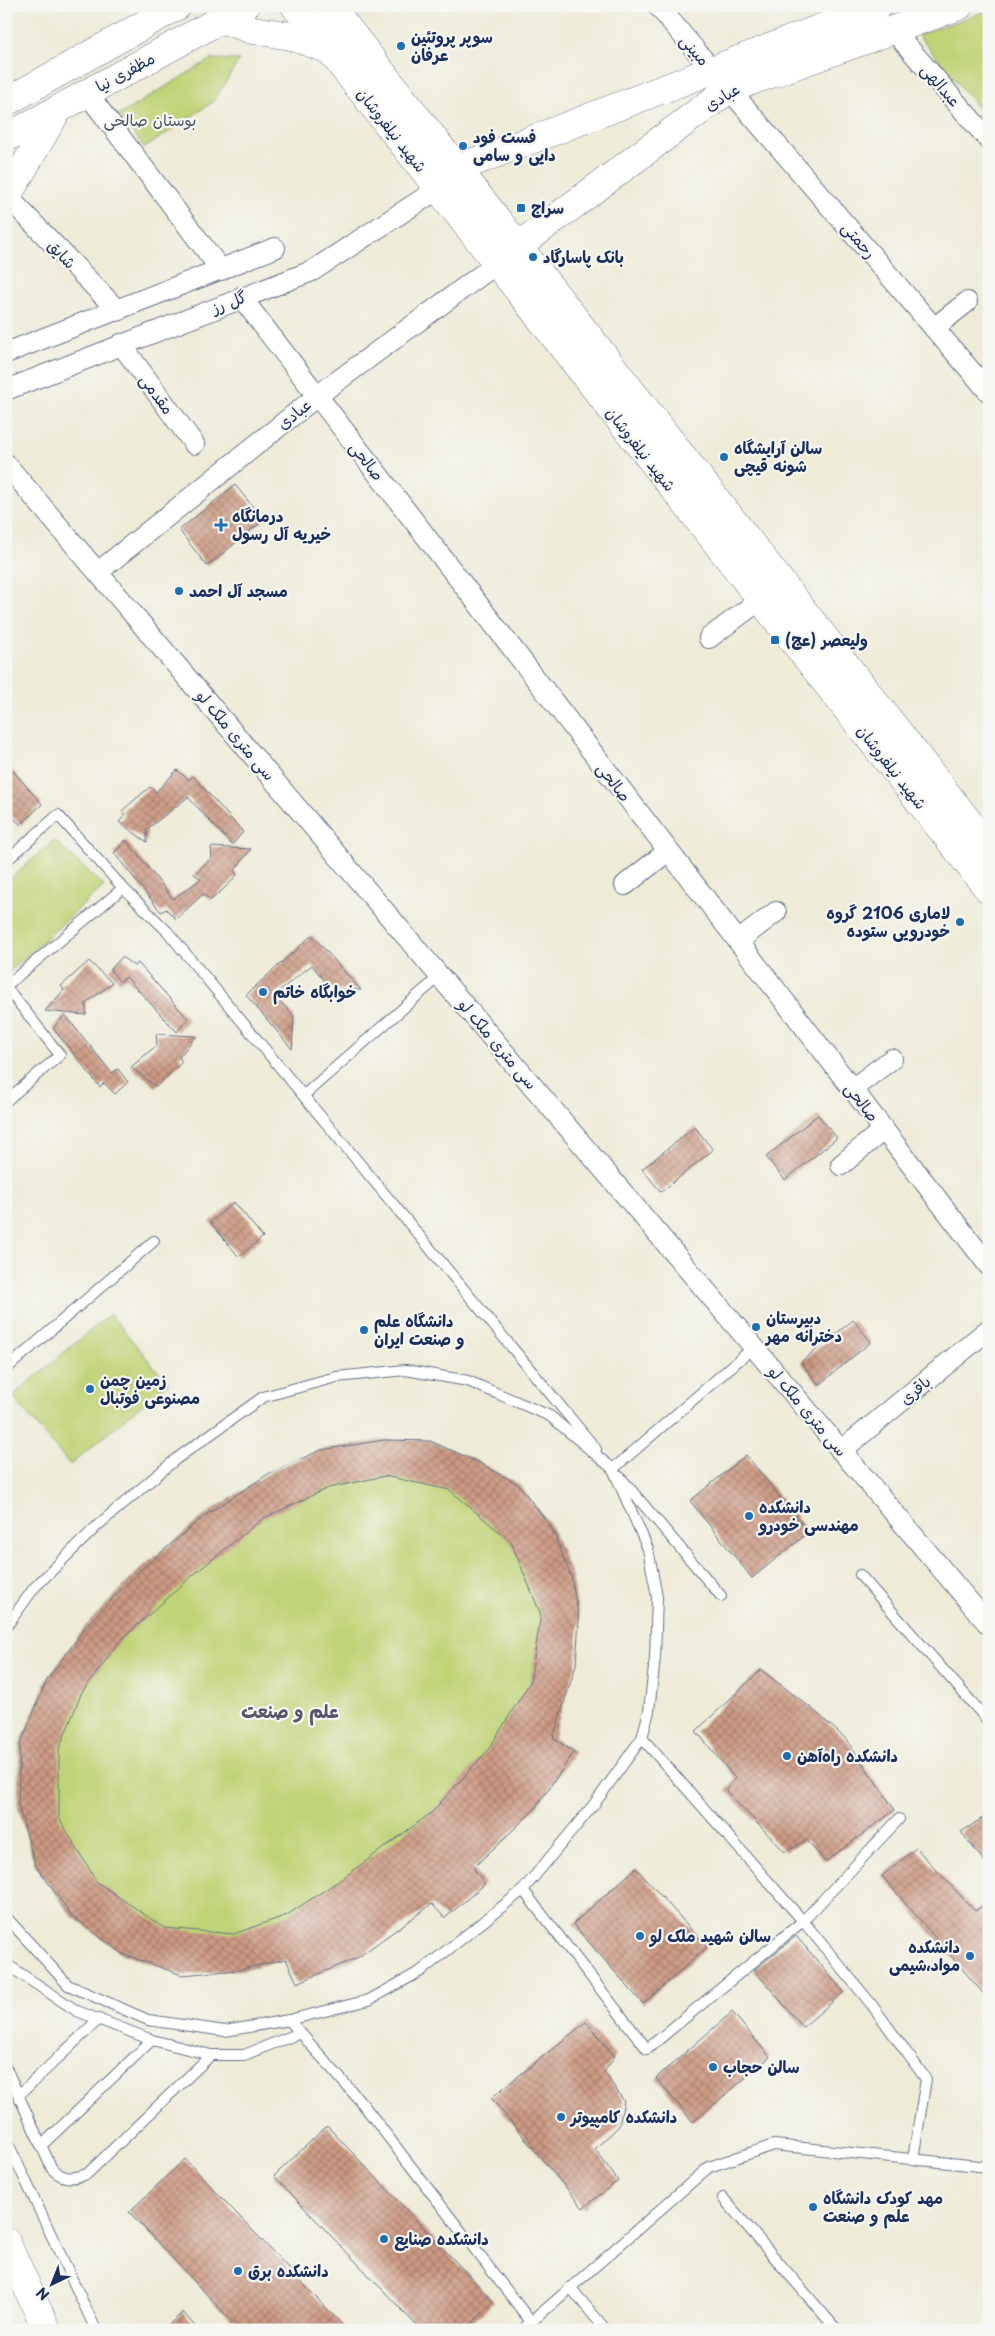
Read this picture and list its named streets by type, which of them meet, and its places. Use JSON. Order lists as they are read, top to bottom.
{
  "streets": {
    "main road": ["مظفری نیا", "عبادی", "شهید نیلفروشان"],
    "street": [
      "مبینی",
      "عبدالهی",
      "رحمتی",
      "شایق",
      "گل رز",
      "مقدمی",
      "صالحی",
      "سی متری ملک لو",
      "باقری"
    ]
  },
  "crossings": [
    ["مبینی", "عبادی"],
    ["مبینی", "رحمتی"],
    ["عبدالهی", "عبادی"],
    ["عبادی", "شهید نیلفروشان"],
    ["عبادی", "رحمتی"],
    ["عبادی", "گل رز"],
    ["عبادی", "صالحی"],
    ["عبادی", "سی متری ملک لو"],
    ["شهید نیلفروشان", "گل رز"],
    ["شایق", "گل رز"],
    ["گل رز", "مقدمی"],
    ["گل رز", "صالحی"],
    ["سی متری ملک لو", "باقری"]
  ],
  "districts": ["علم و صنعت"],
  "parks": ["بوستان صالحی"],
  "places": {
    "other": [
      "سوپر پروتئین عرفان",
      "فست فود دایی و سامی",
      "بانک پاسارگاد",
      "سالن آرایشگاه شونه قیچی",
      "مسجد آل احمد",
      "لاماری 2106 گروه خودرویی ستوده",
      "خوابگاه خاتم",
      "دبیرستان دخترانه مهر",
      "دانشگاه علم و صنعت ایران",
      "زمین چمن مصنوعی فوتبال",
      "دانشکده مهندسی خودرو",
      "دانشکده راه‌آهن",
      "سالن شهید ملک لو",
      "دانشکده مواد،شیمی",
      "سالن حجاب",
      "دانشکده کامپیوتر",
      "مهد کودک دانشگاه علم و صنعت",
      "دانشکده صنایع",
      "دانشکده برق"
    ],
    "transit": ["سراج", "ولیعصر (عج)"],
    "health": ["درمانگاه خیریه آل رسول"]
  },
  "north": "bottom left"
}
